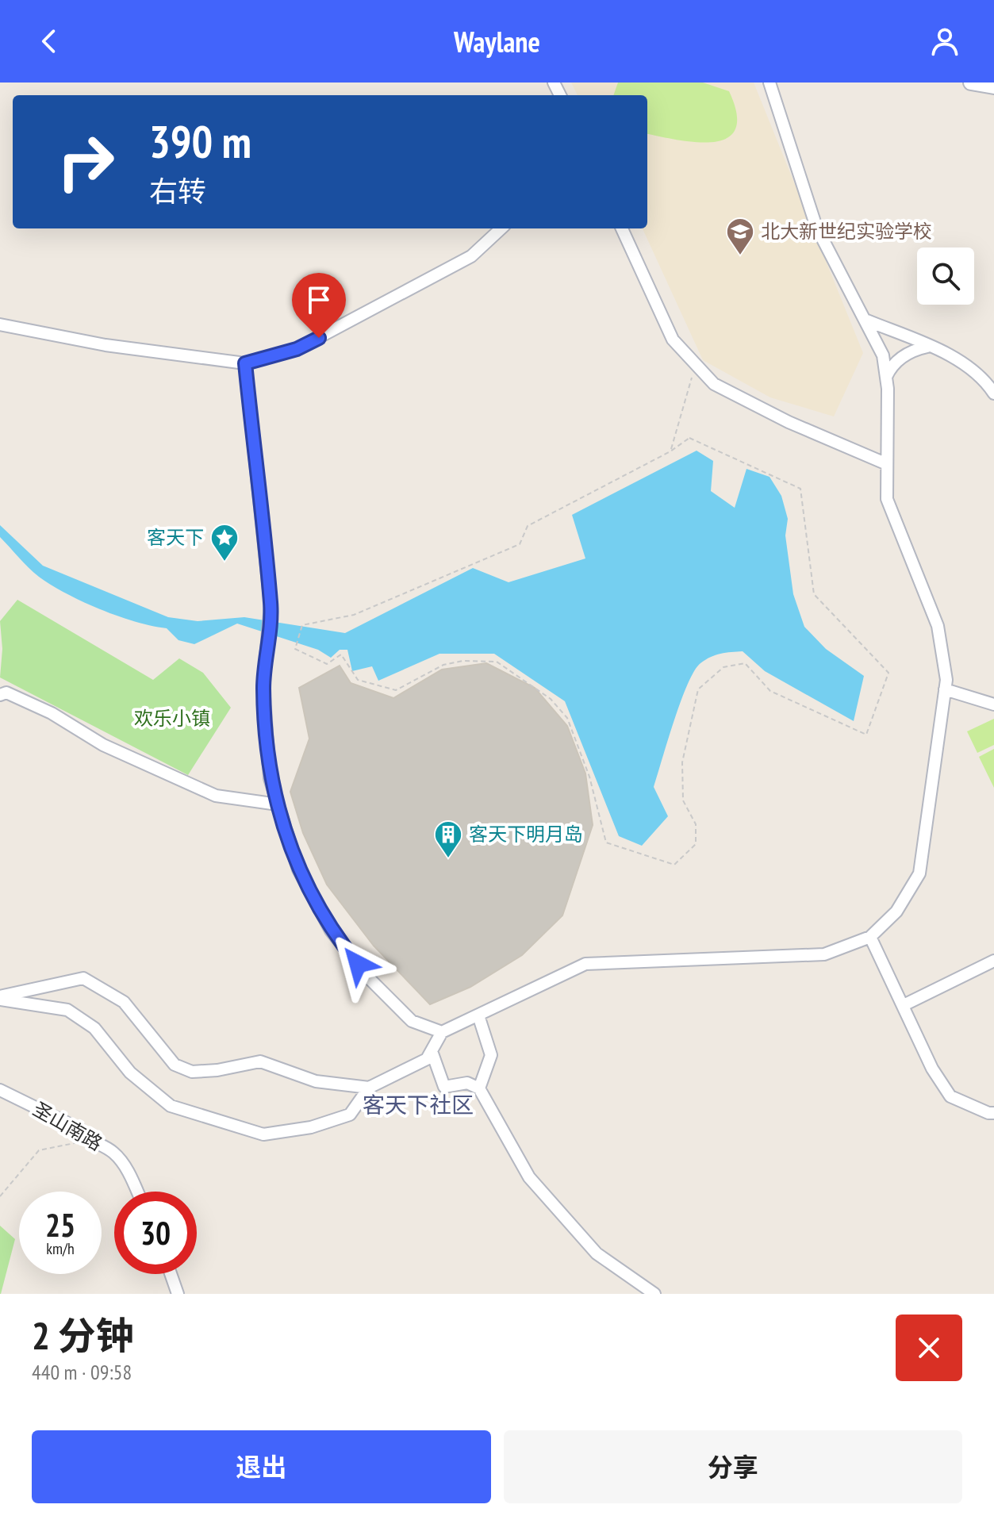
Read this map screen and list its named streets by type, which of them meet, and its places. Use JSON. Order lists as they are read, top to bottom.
{
  "streets": {
    "street": ["圣山南路"]
  },
  "districts": ["客天下社区"],
  "parks": ["欢乐小镇"],
  "places": {
    "school or university": ["北大新世纪实验学校"],
    "place": ["客天下"],
    "building": ["客天下明月岛"]
  },
  "page": {
    "header": "Waylane",
    "turn": ["390 m", "右转"],
    "speed": "25 km/h",
    "limit": "30",
    "heading": ["2 分钟", "440 m · 09:58"],
    "buttons": ["退出", "分享"]
  }
}
